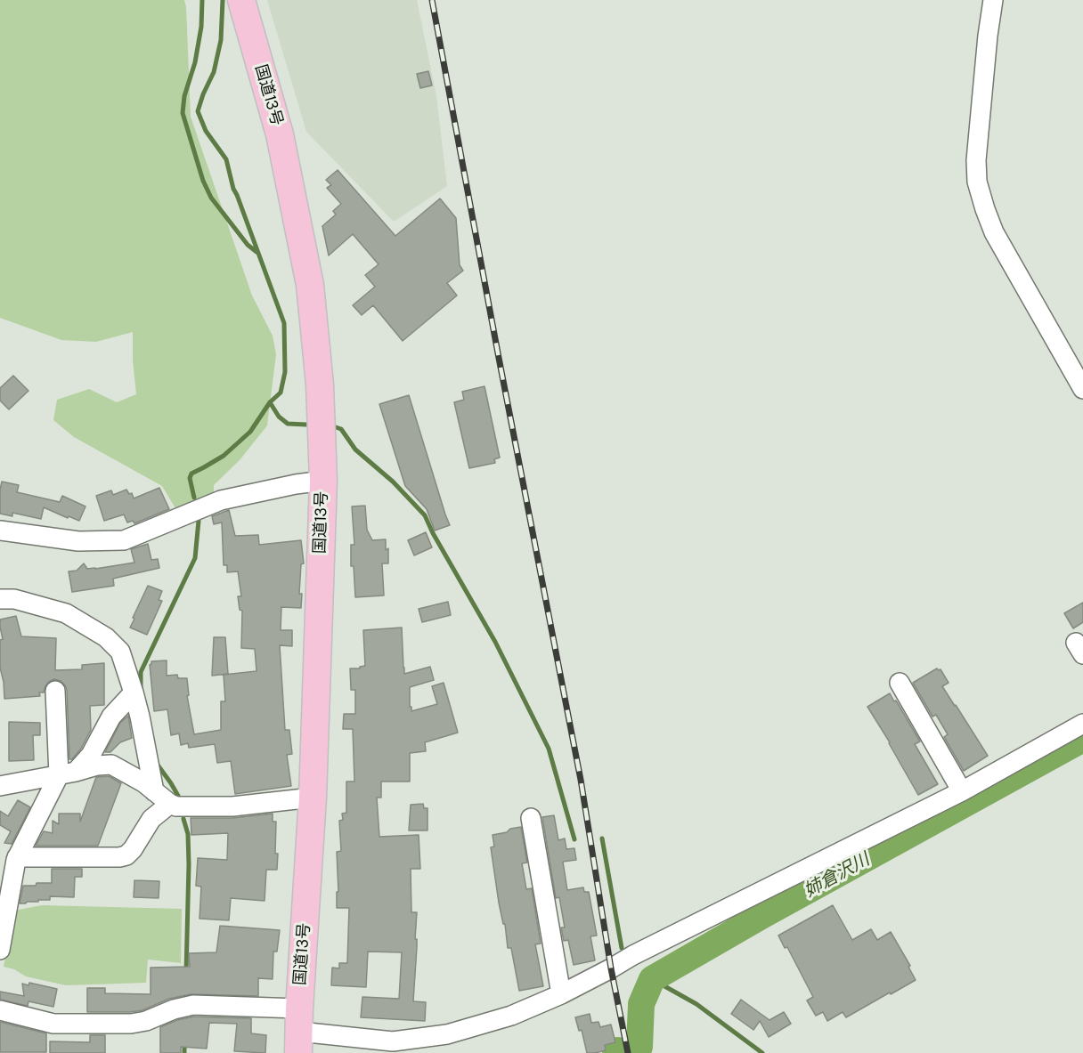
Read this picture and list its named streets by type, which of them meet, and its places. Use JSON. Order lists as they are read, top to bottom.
{
  "streets": {
    "highway": ["国道13号"]
  },
  "water": ["姉倉沢川"]
}
